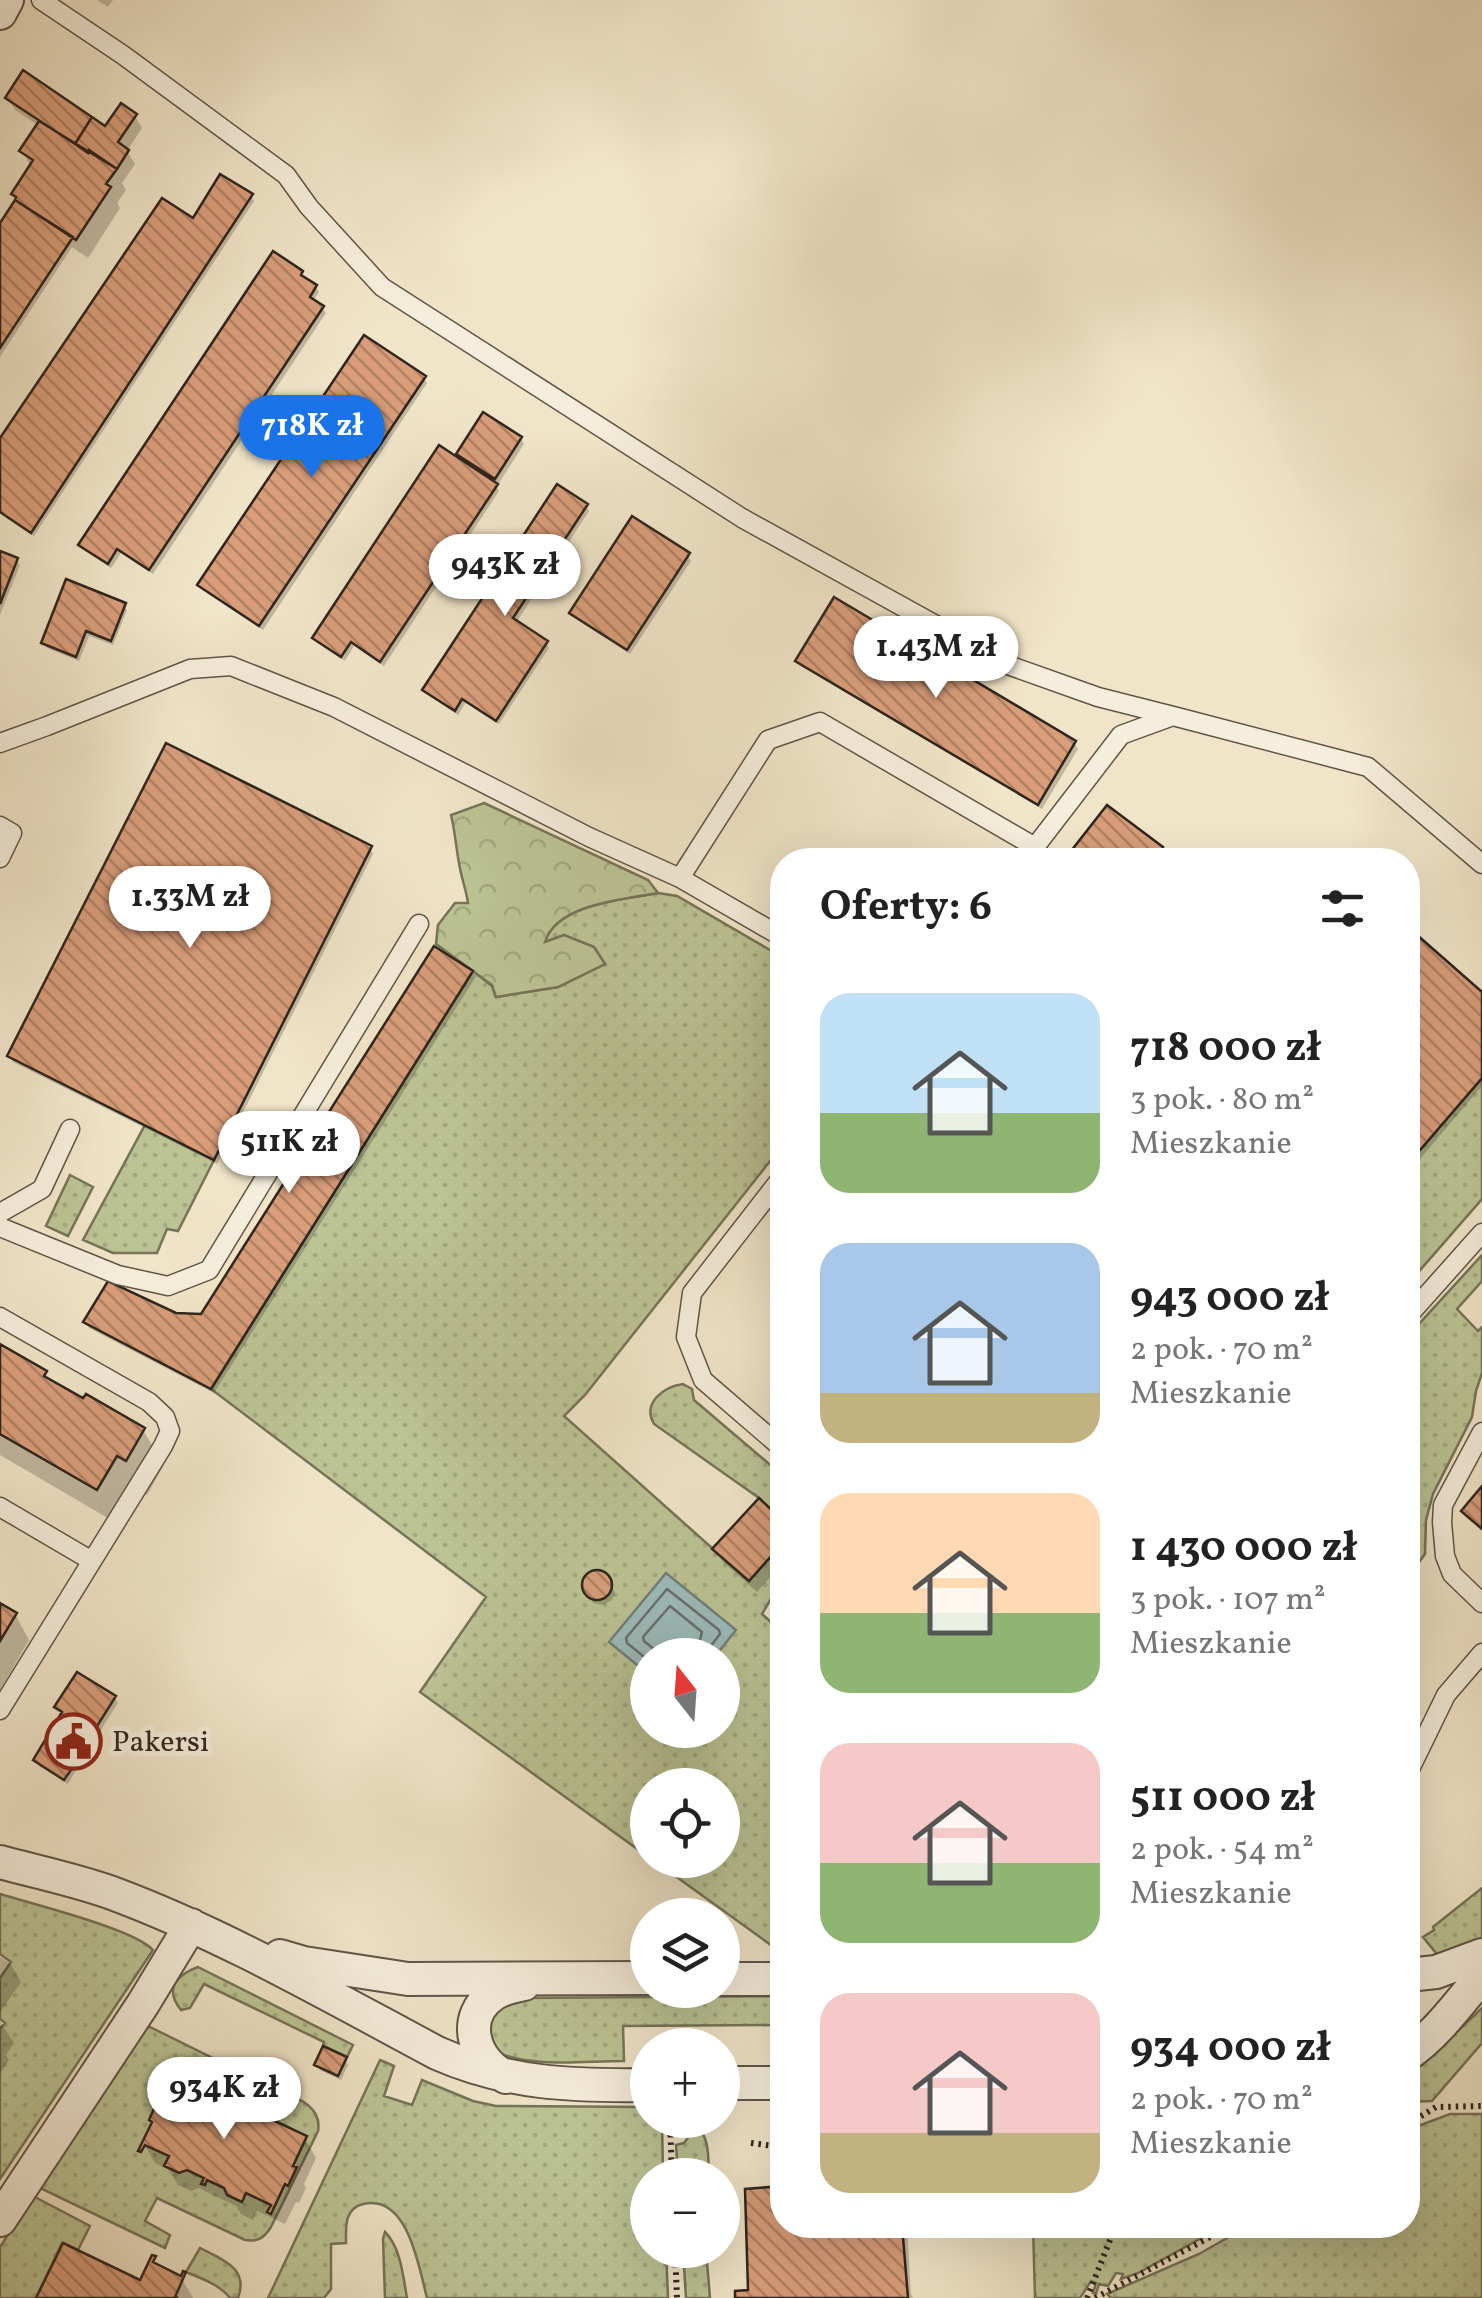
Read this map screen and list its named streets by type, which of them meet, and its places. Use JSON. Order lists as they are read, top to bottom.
{
  "places": {
    "public building": ["Pakersi"]
  },
  "north": "top",
  "page": {
    "price": [
      "718K zł",
      "943K zł",
      "1.43M zł",
      "1.33M zł",
      "511K zł",
      "934K zł"
    ],
    "heading": "Oferty: 6",
    "list": [
      {
        "name": "718 000 zł",
        "note": "3 pok. · 80 m² · Mieszkanie"
      },
      {
        "name": "943 000 zł",
        "note": "2 pok. · 70 m² · Mieszkanie"
      },
      {
        "name": "1 430 000 zł",
        "note": "3 pok. · 107 m² · Mieszkanie"
      },
      {
        "name": "511 000 zł",
        "note": "2 pok. · 54 m² · Mieszkanie"
      },
      {
        "name": "934 000 zł",
        "note": "2 pok. · 70 m² · Mieszkanie"
      }
    ],
    "map_buttons": ["+", "−"]
  }
}
